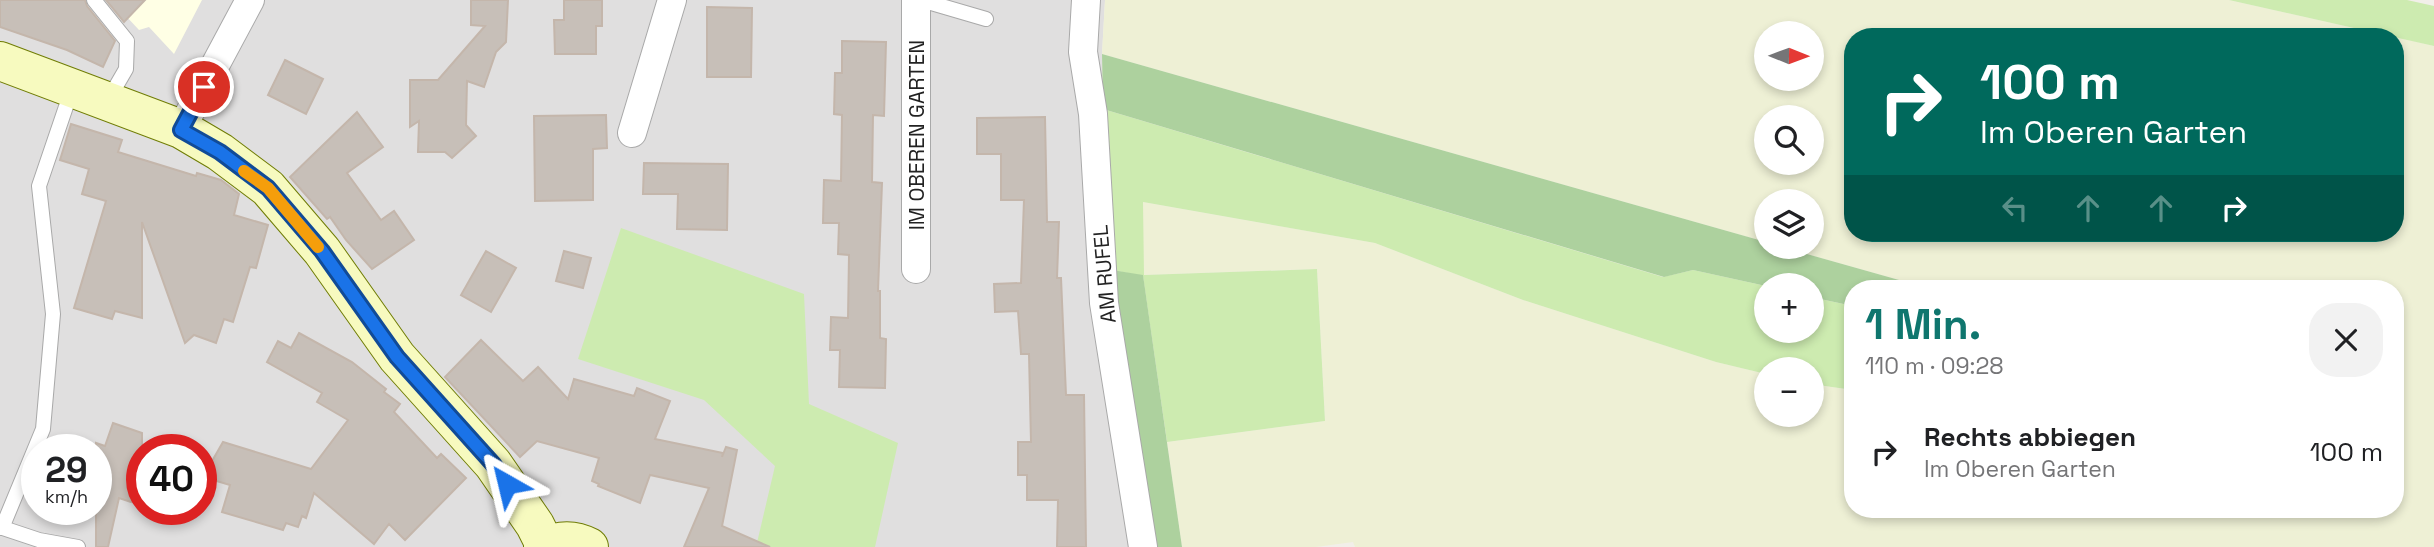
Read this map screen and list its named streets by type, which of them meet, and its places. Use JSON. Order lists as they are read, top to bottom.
{
  "streets": {
    "street": ["IM OBEREN GARTEN", "AM RUFEL"]
  },
  "north": "right",
  "page": {
    "map_buttons": ["+", "−"],
    "turn": ["100 m", "Im Oberen Garten"],
    "heading": ["1 Min.", "110 m · 09:28"],
    "list": [
      {
        "name": "Rechts abbiegen",
        "note": "Im Oberen Garten",
        "value": "100 m"
      }
    ],
    "speed": "29 km/h",
    "limit": "40"
  }
}
